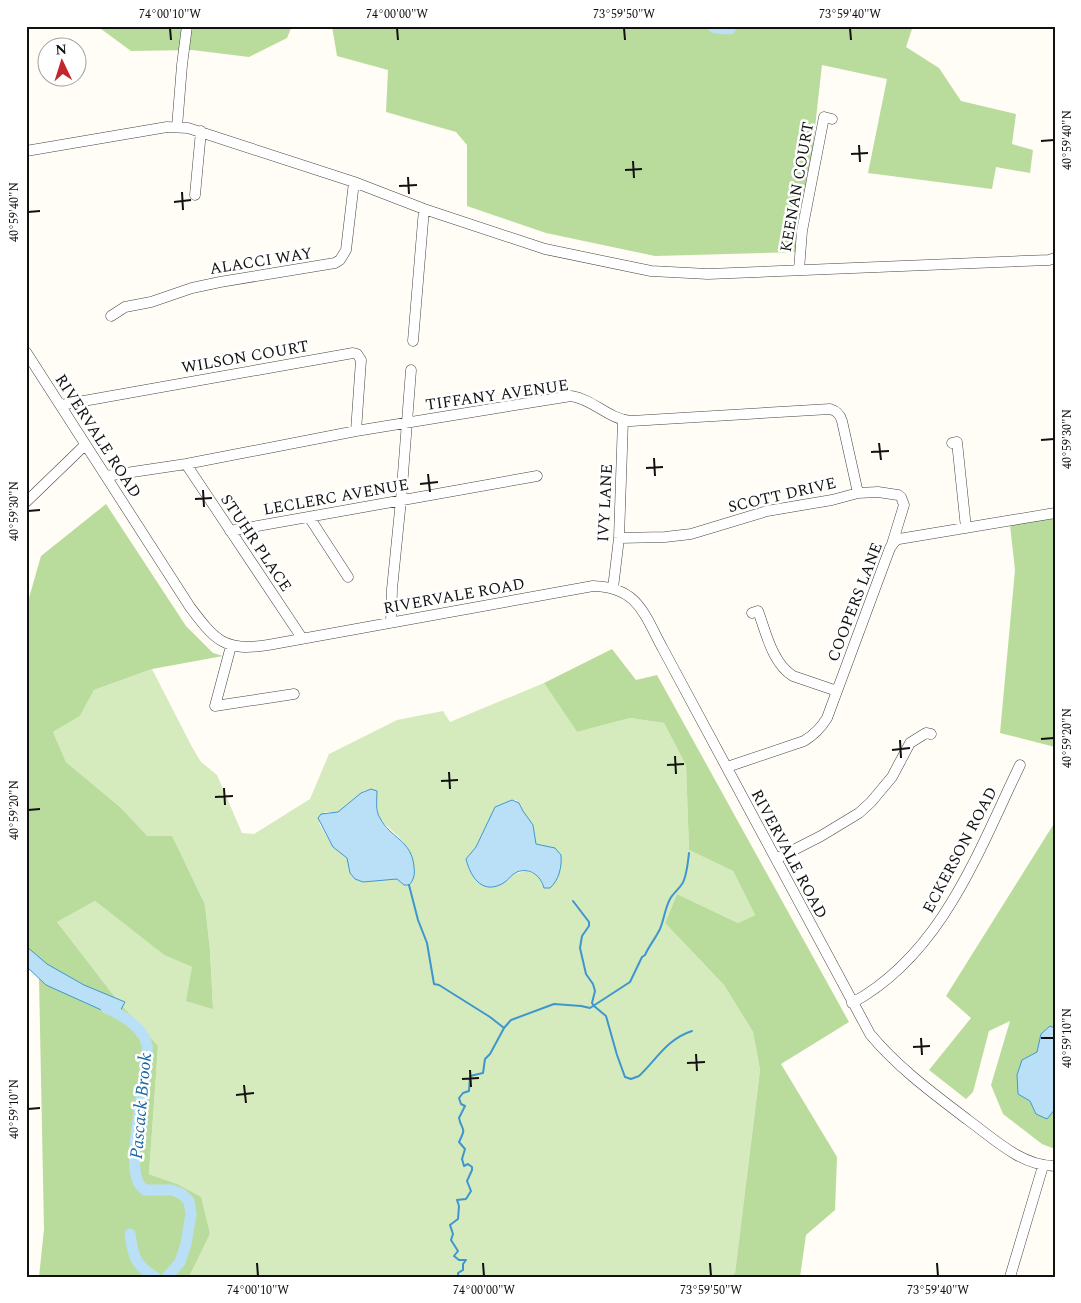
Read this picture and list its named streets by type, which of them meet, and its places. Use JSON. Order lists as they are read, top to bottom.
{
  "streets": {
    "street": [
      "KEENAN COURT",
      "ALACCI WAY",
      "WILSON COURT",
      "TIFFANY AVENUE",
      "RIVERVALE ROAD",
      "SCOTT DRIVE",
      "LECLERC AVENUE",
      "IVY LANE",
      "STUHR PLACE",
      "COOPERS LANE",
      "ECKERSON ROAD"
    ]
  },
  "crossings": [
    ["WILSON COURT", "TIFFANY AVENUE"],
    ["WILSON COURT", "RIVERVALE ROAD"],
    ["TIFFANY AVENUE", "RIVERVALE ROAD"],
    ["TIFFANY AVENUE", "SCOTT DRIVE"],
    ["TIFFANY AVENUE", "IVY LANE"],
    ["TIFFANY AVENUE", "STUHR PLACE"],
    ["RIVERVALE ROAD", "IVY LANE"],
    ["RIVERVALE ROAD", "STUHR PLACE"],
    ["RIVERVALE ROAD", "COOPERS LANE"],
    ["RIVERVALE ROAD", "ECKERSON ROAD"],
    ["SCOTT DRIVE", "IVY LANE"],
    ["SCOTT DRIVE", "COOPERS LANE"],
    ["LECLERC AVENUE", "STUHR PLACE"]
  ],
  "water": ["Pascack Brook"],
  "north": "top",
  "coordinates": [
    "74°00'10\"W",
    "74°00'00\"W",
    "73°59'50\"W",
    "73°59'40\"W",
    "40°59'40\"N",
    "40°59'30\"N",
    "40°59'20\"N",
    "40°59'10\"N"
  ]
}
